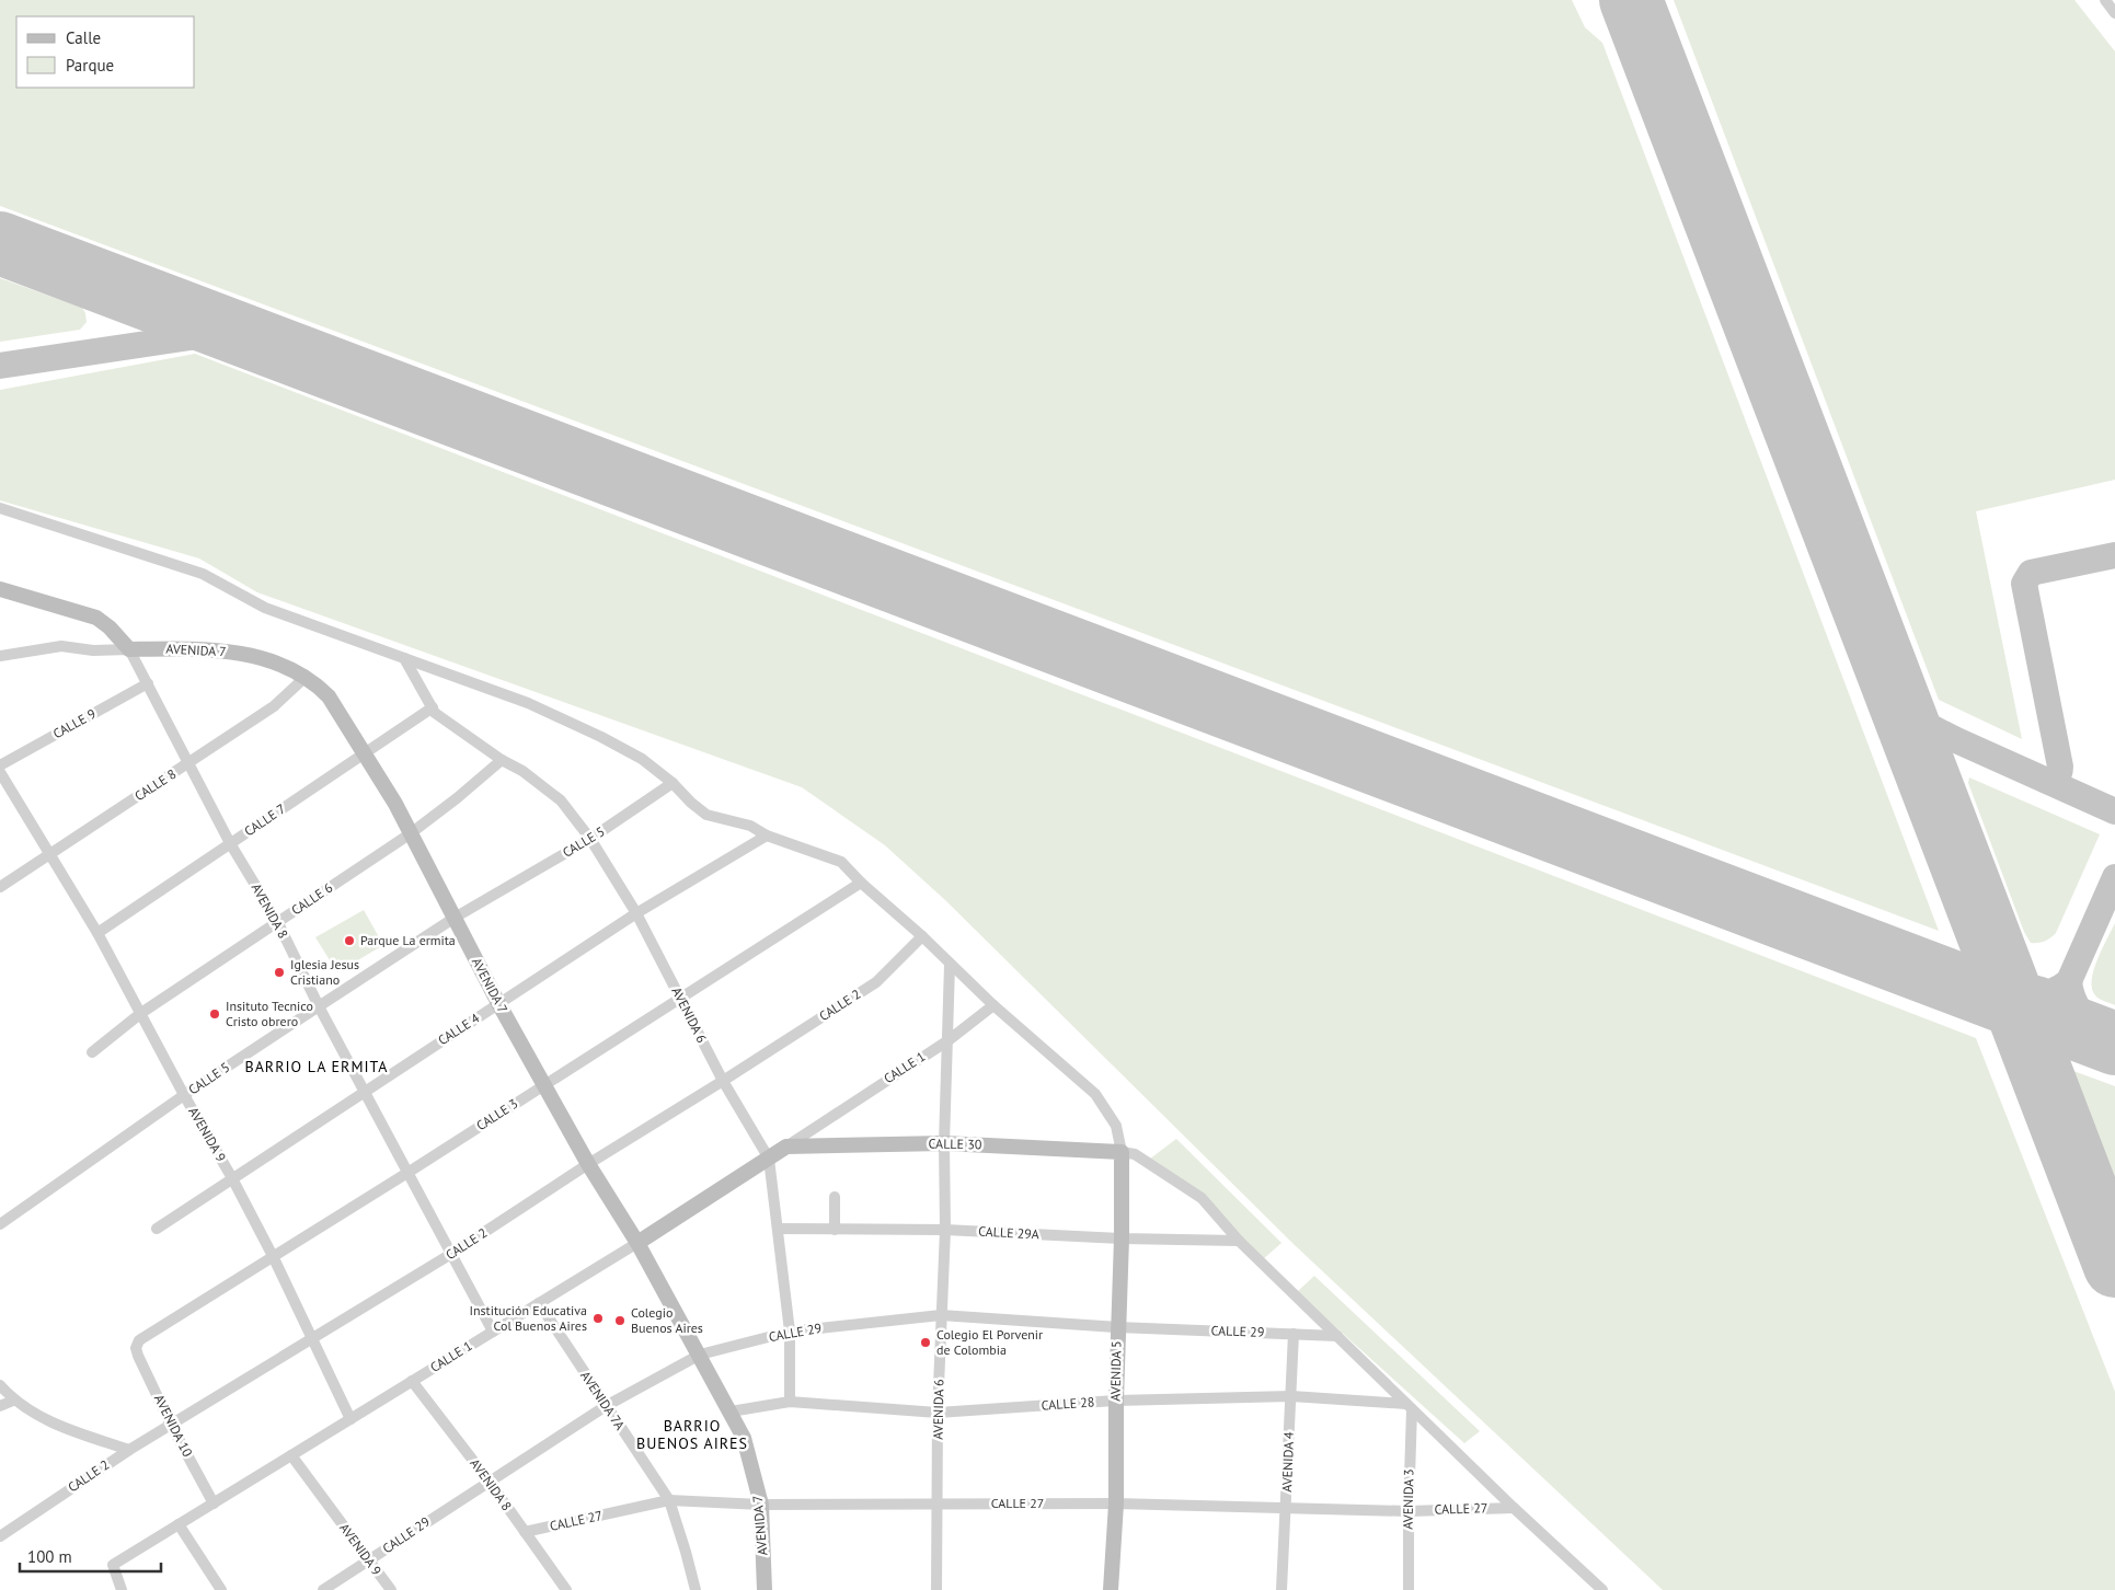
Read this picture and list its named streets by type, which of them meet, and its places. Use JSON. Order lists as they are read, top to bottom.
{
  "streets": {
    "street": [
      "AVENIDA 7",
      "CALLE 9",
      "CALLE 8",
      "CALLE 7",
      "CALLE 5",
      "CALLE 6",
      "AVENIDA 8",
      "CALLE 2",
      "AVENIDA 6",
      "CALLE 4",
      "CALLE 1",
      "CALLE 3",
      "AVENIDA 9",
      "CALLE 30",
      "CALLE 29A",
      "CALLE 29",
      "AVENIDA 5",
      "AVENIDA 7A",
      "CALLE 28",
      "AVENIDA 10",
      "AVENIDA 4",
      "AVENIDA 3",
      "CALLE 27"
    ]
  },
  "crossings": [
    ["AVENIDA 7", "CALLE 8"],
    ["AVENIDA 7", "CALLE 7"],
    ["AVENIDA 7", "CALLE 5"],
    ["AVENIDA 7", "CALLE 6"],
    ["AVENIDA 7", "AVENIDA 8"],
    ["AVENIDA 7", "CALLE 2"],
    ["AVENIDA 7", "CALLE 4"],
    ["AVENIDA 7", "CALLE 1"],
    ["AVENIDA 7", "CALLE 3"],
    ["AVENIDA 7", "CALLE 29"],
    ["AVENIDA 7", "CALLE 28"],
    ["AVENIDA 7", "CALLE 27"],
    ["CALLE 9", "AVENIDA 8"],
    ["CALLE 8", "AVENIDA 8"],
    ["CALLE 8", "AVENIDA 9"],
    ["CALLE 7", "AVENIDA 8"],
    ["CALLE 7", "AVENIDA 6"],
    ["CALLE 7", "AVENIDA 9"],
    ["CALLE 5", "AVENIDA 8"],
    ["CALLE 5", "AVENIDA 6"],
    ["CALLE 5", "AVENIDA 9"],
    ["CALLE 6", "AVENIDA 8"],
    ["CALLE 6", "AVENIDA 6"],
    ["CALLE 6", "AVENIDA 9"],
    ["AVENIDA 8", "CALLE 2"],
    ["AVENIDA 8", "CALLE 4"],
    ["AVENIDA 8", "CALLE 1"],
    ["AVENIDA 8", "CALLE 3"],
    ["AVENIDA 8", "CALLE 29"],
    ["AVENIDA 8", "CALLE 27"],
    ["CALLE 2", "AVENIDA 6"],
    ["CALLE 2", "AVENIDA 9"],
    ["CALLE 2", "AVENIDA 10"],
    ["AVENIDA 6", "CALLE 4"],
    ["AVENIDA 6", "CALLE 1"],
    ["AVENIDA 6", "CALLE 3"],
    ["AVENIDA 6", "CALLE 30"],
    ["AVENIDA 6", "CALLE 29A"],
    ["AVENIDA 6", "CALLE 29"],
    ["AVENIDA 6", "CALLE 28"],
    ["AVENIDA 6", "CALLE 27"],
    ["CALLE 4", "AVENIDA 9"],
    ["CALLE 1", "AVENIDA 9"],
    ["CALLE 1", "CALLE 30"],
    ["CALLE 1", "AVENIDA 7A"],
    ["CALLE 1", "AVENIDA 10"],
    ["CALLE 3", "AVENIDA 9"],
    ["CALLE 3", "AVENIDA 10"],
    ["AVENIDA 9", "CALLE 29"],
    ["CALLE 30", "AVENIDA 5"],
    ["CALLE 29A", "AVENIDA 5"],
    ["CALLE 29", "AVENIDA 5"],
    ["CALLE 29", "AVENIDA 7A"],
    ["CALLE 29", "AVENIDA 4"],
    ["AVENIDA 5", "CALLE 28"],
    ["AVENIDA 5", "CALLE 27"],
    ["AVENIDA 7A", "CALLE 27"],
    ["CALLE 28", "AVENIDA 4"],
    ["CALLE 28", "AVENIDA 3"],
    ["AVENIDA 4", "CALLE 27"],
    ["AVENIDA 3", "CALLE 27"]
  ],
  "districts": ["BARRIO LA ERMITA", "BARRIO BUENOS AIRES"],
  "places": [
    "Parque La ermita",
    "Iglesia Jesus Cristiano",
    "Insituto Tecnico Cristo obrero",
    "Institución Educativa Col Buenos Aires",
    "Colegio Buenos Aires",
    "Colegio El Porvenir de Colombia"
  ],
  "legend": ["Calle", "Parque"],
  "scale_bar": "100 m"
}
